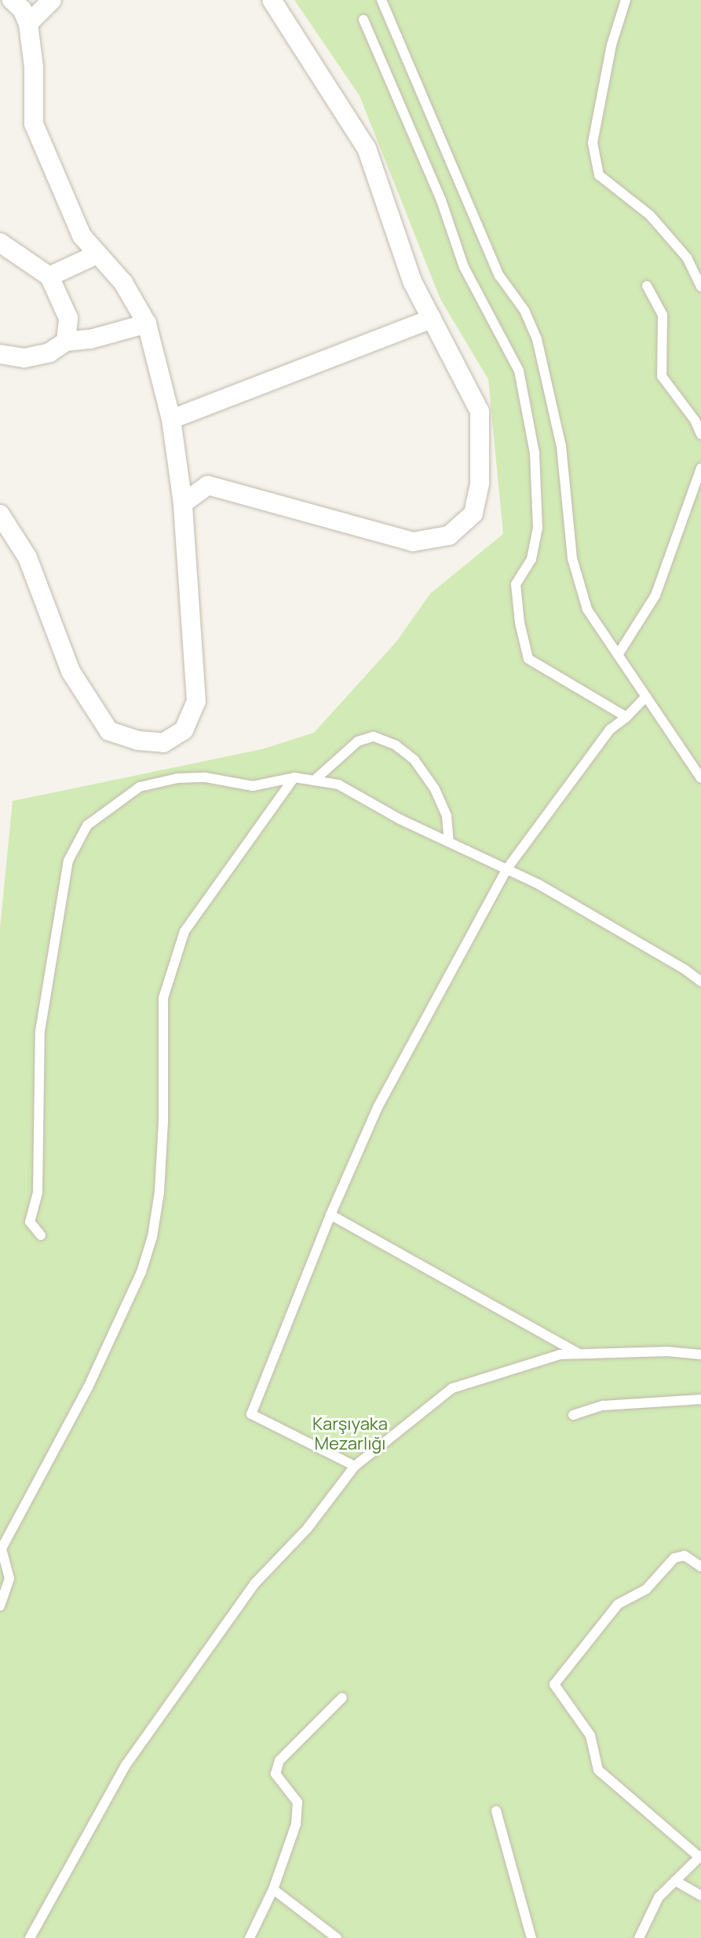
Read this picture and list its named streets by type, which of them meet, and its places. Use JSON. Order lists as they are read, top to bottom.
{
  "parks": ["Karşıyaka Mezarlığı"]
}
